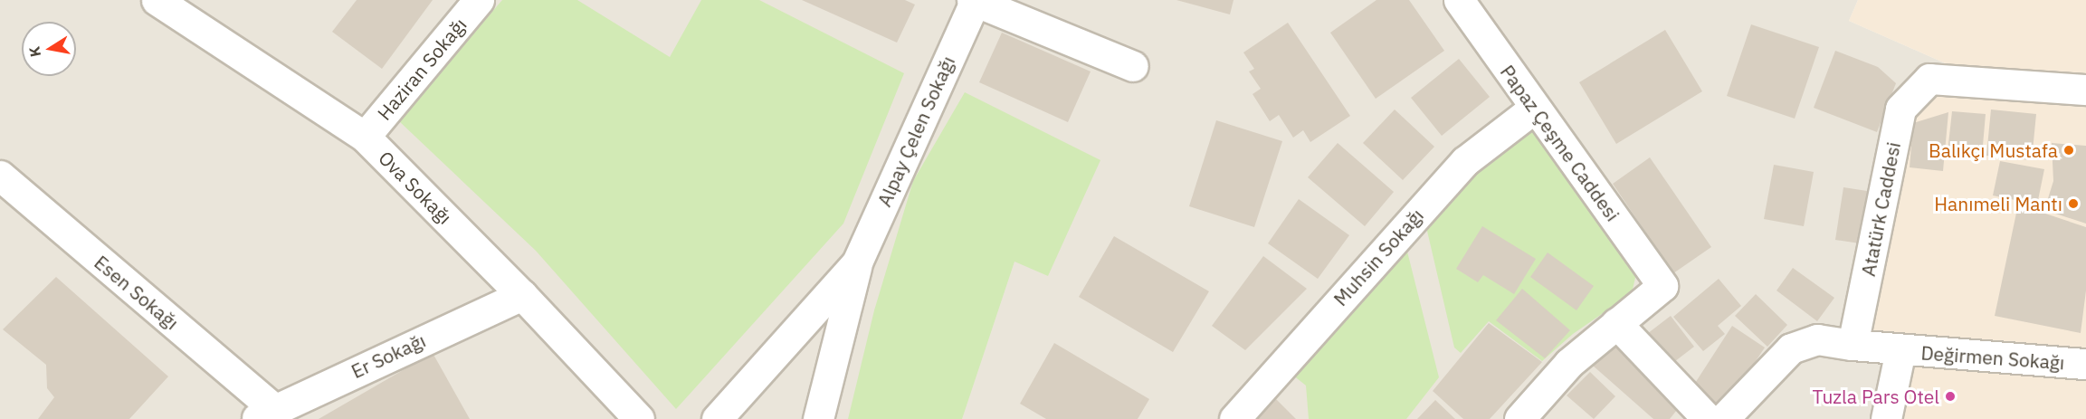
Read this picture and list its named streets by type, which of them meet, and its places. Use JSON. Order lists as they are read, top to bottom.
{
  "streets": {
    "street": [
      "Haziran Sokağı",
      "Alpay Çelen Sokağı",
      "Papaz Çeşme Caddesi",
      "Ova Sokağı",
      "Atatürk Caddesi",
      "Muhsin Sokağı",
      "Esen Sokağı",
      "Er Sokağı",
      "Değirmen Sokağı"
    ]
  },
  "crossings": [
    ["Haziran Sokağı", "Ova Sokağı"],
    ["Papaz Çeşme Caddesi", "Muhsin Sokağı"],
    ["Ova Sokağı", "Er Sokağı"],
    ["Atatürk Caddesi", "Değirmen Sokağı"],
    ["Esen Sokağı", "Er Sokağı"]
  ],
  "places": ["Balıkçı Mustafa", "Hanımeli Mantı", "Tuzla Pars Otel"],
  "north": "left"
}
